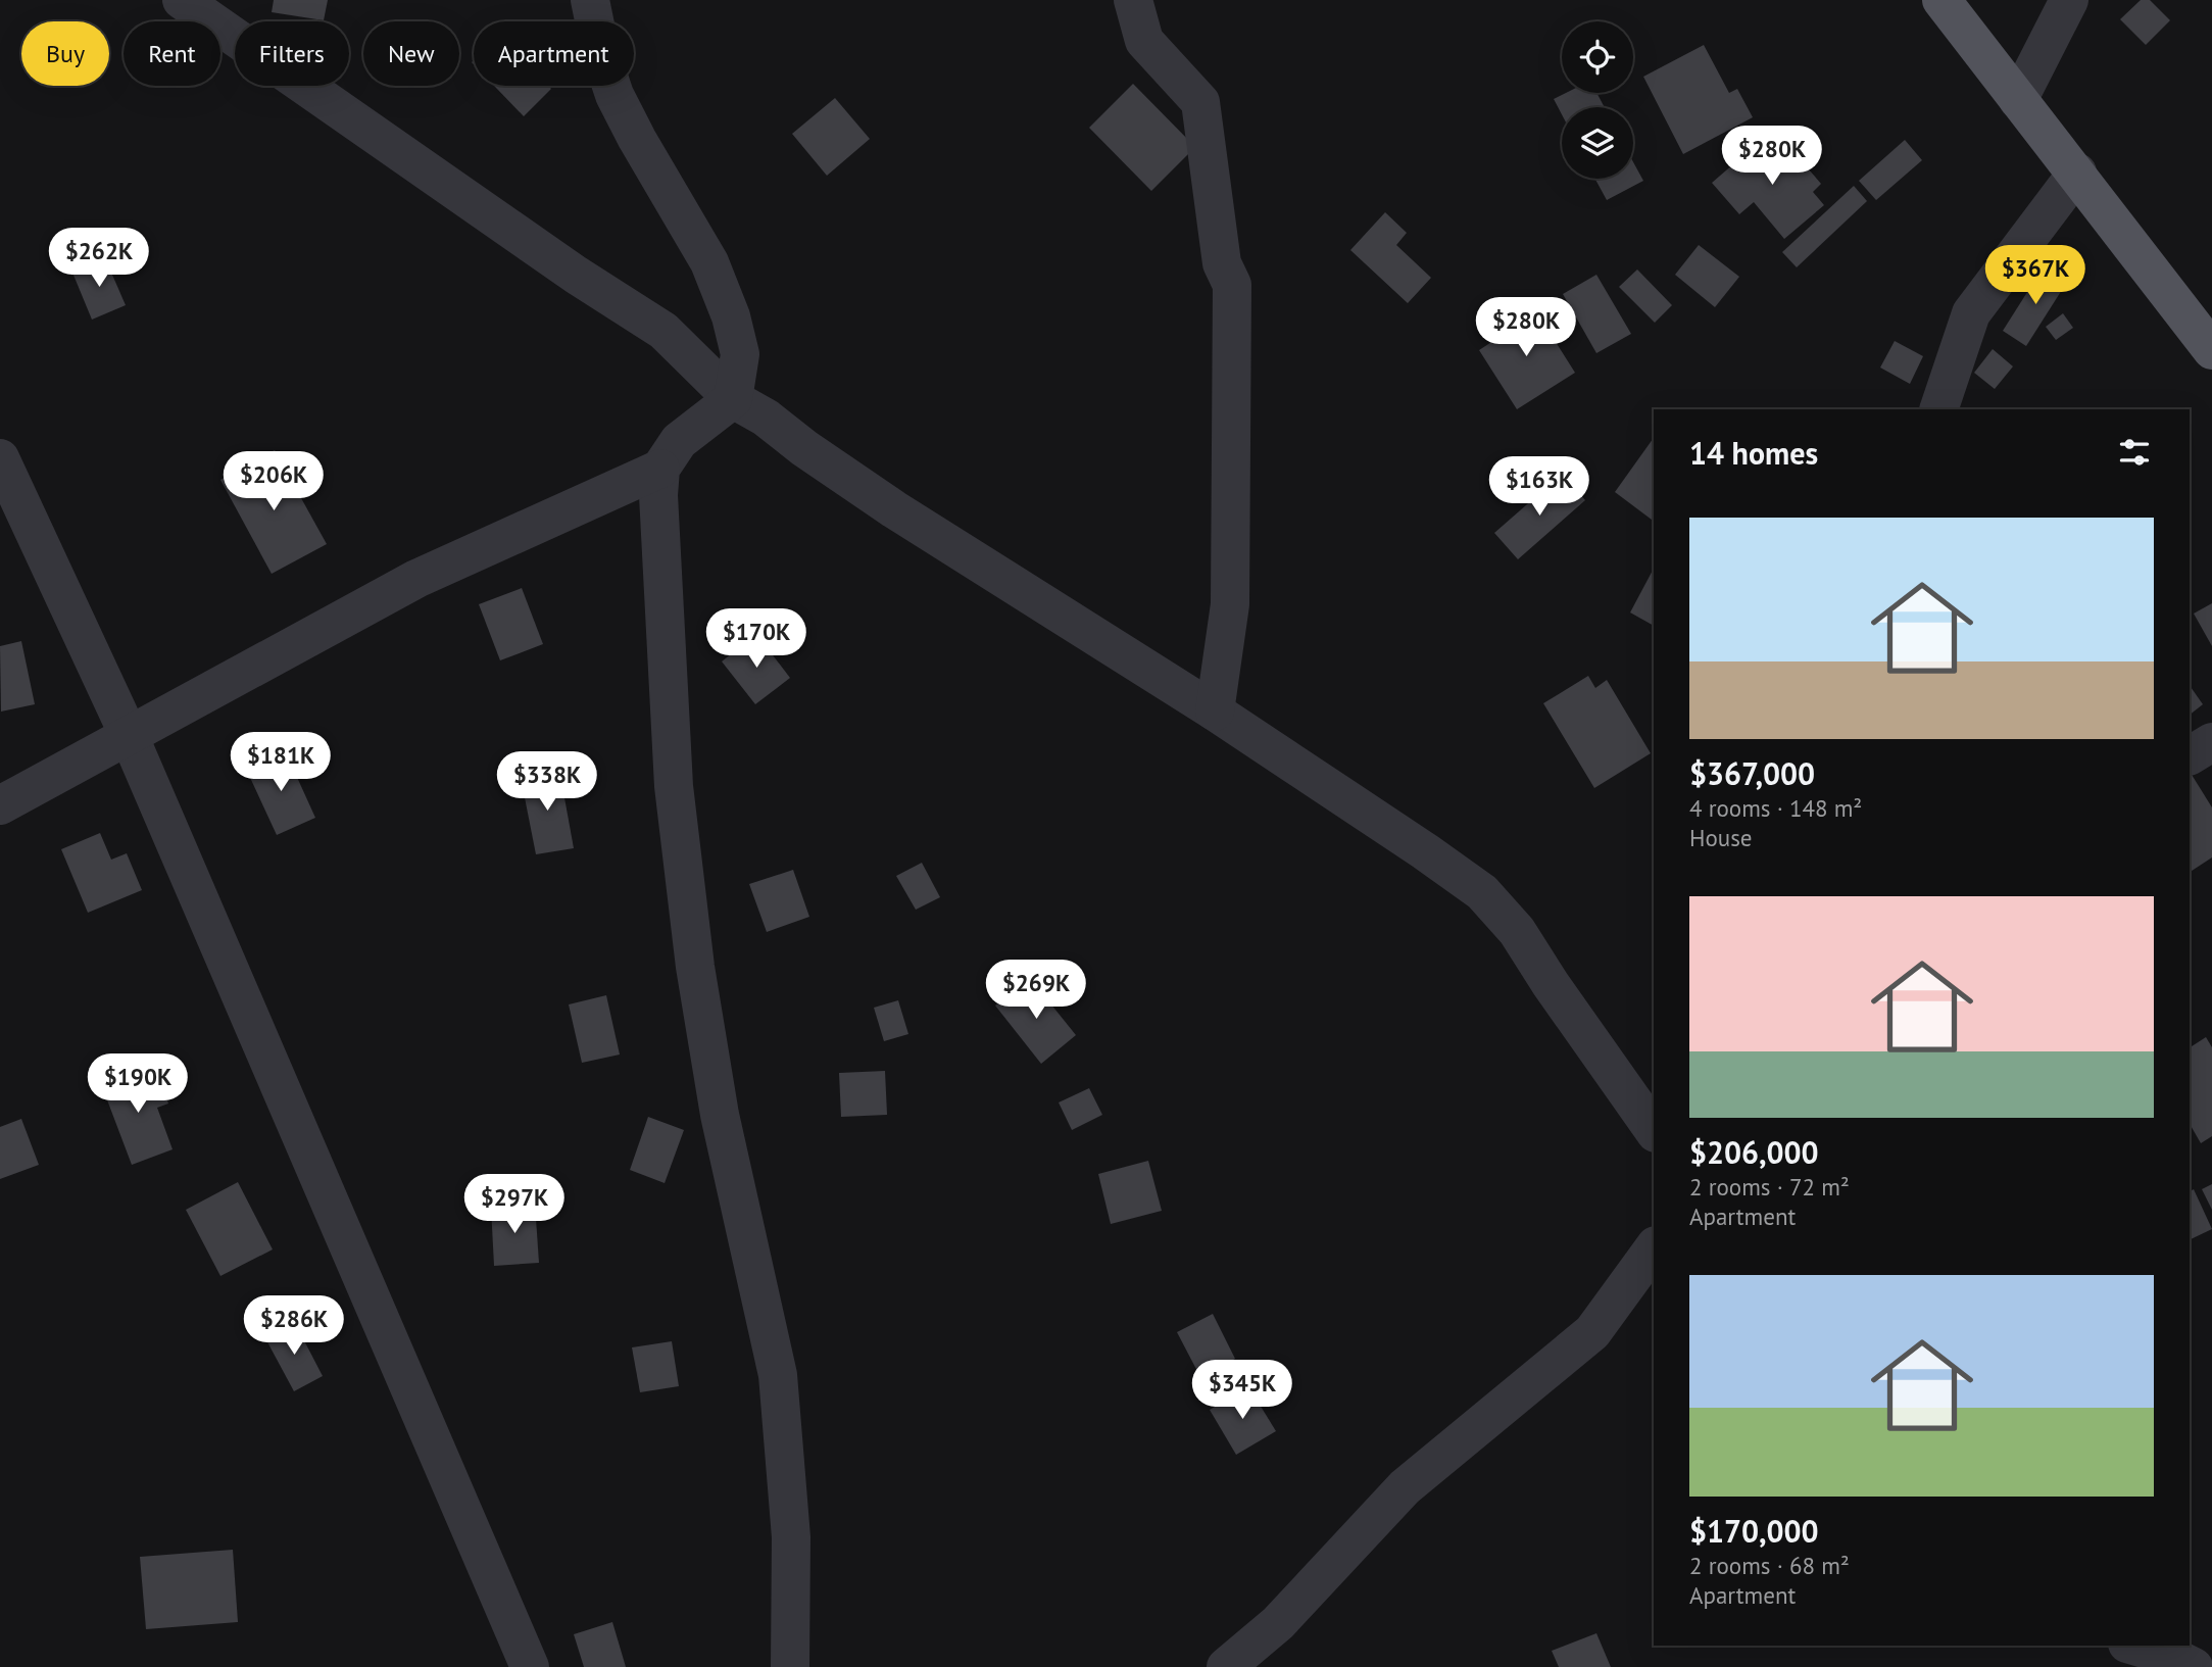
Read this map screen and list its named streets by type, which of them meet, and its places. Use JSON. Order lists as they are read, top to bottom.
{
  "page": {
    "chip": [
      "Buy",
      "Rent",
      "Filters",
      "New",
      "Apartment"
    ],
    "price": [
      "$280K",
      "$262K",
      "$367K",
      "$280K",
      "$206K",
      "$163K",
      "$170K",
      "$181K",
      "$338K",
      "$269K",
      "$190K",
      "$297K",
      "$286K",
      "$345K"
    ],
    "heading": "14 homes",
    "list": [
      {
        "name": "$367,000",
        "note": "4 rooms · 148 m² · House"
      },
      {
        "name": "$206,000",
        "note": "2 rooms · 72 m² · Apartment"
      },
      {
        "name": "$170,000",
        "note": "2 rooms · 68 m² · Apartment"
      }
    ]
  }
}
